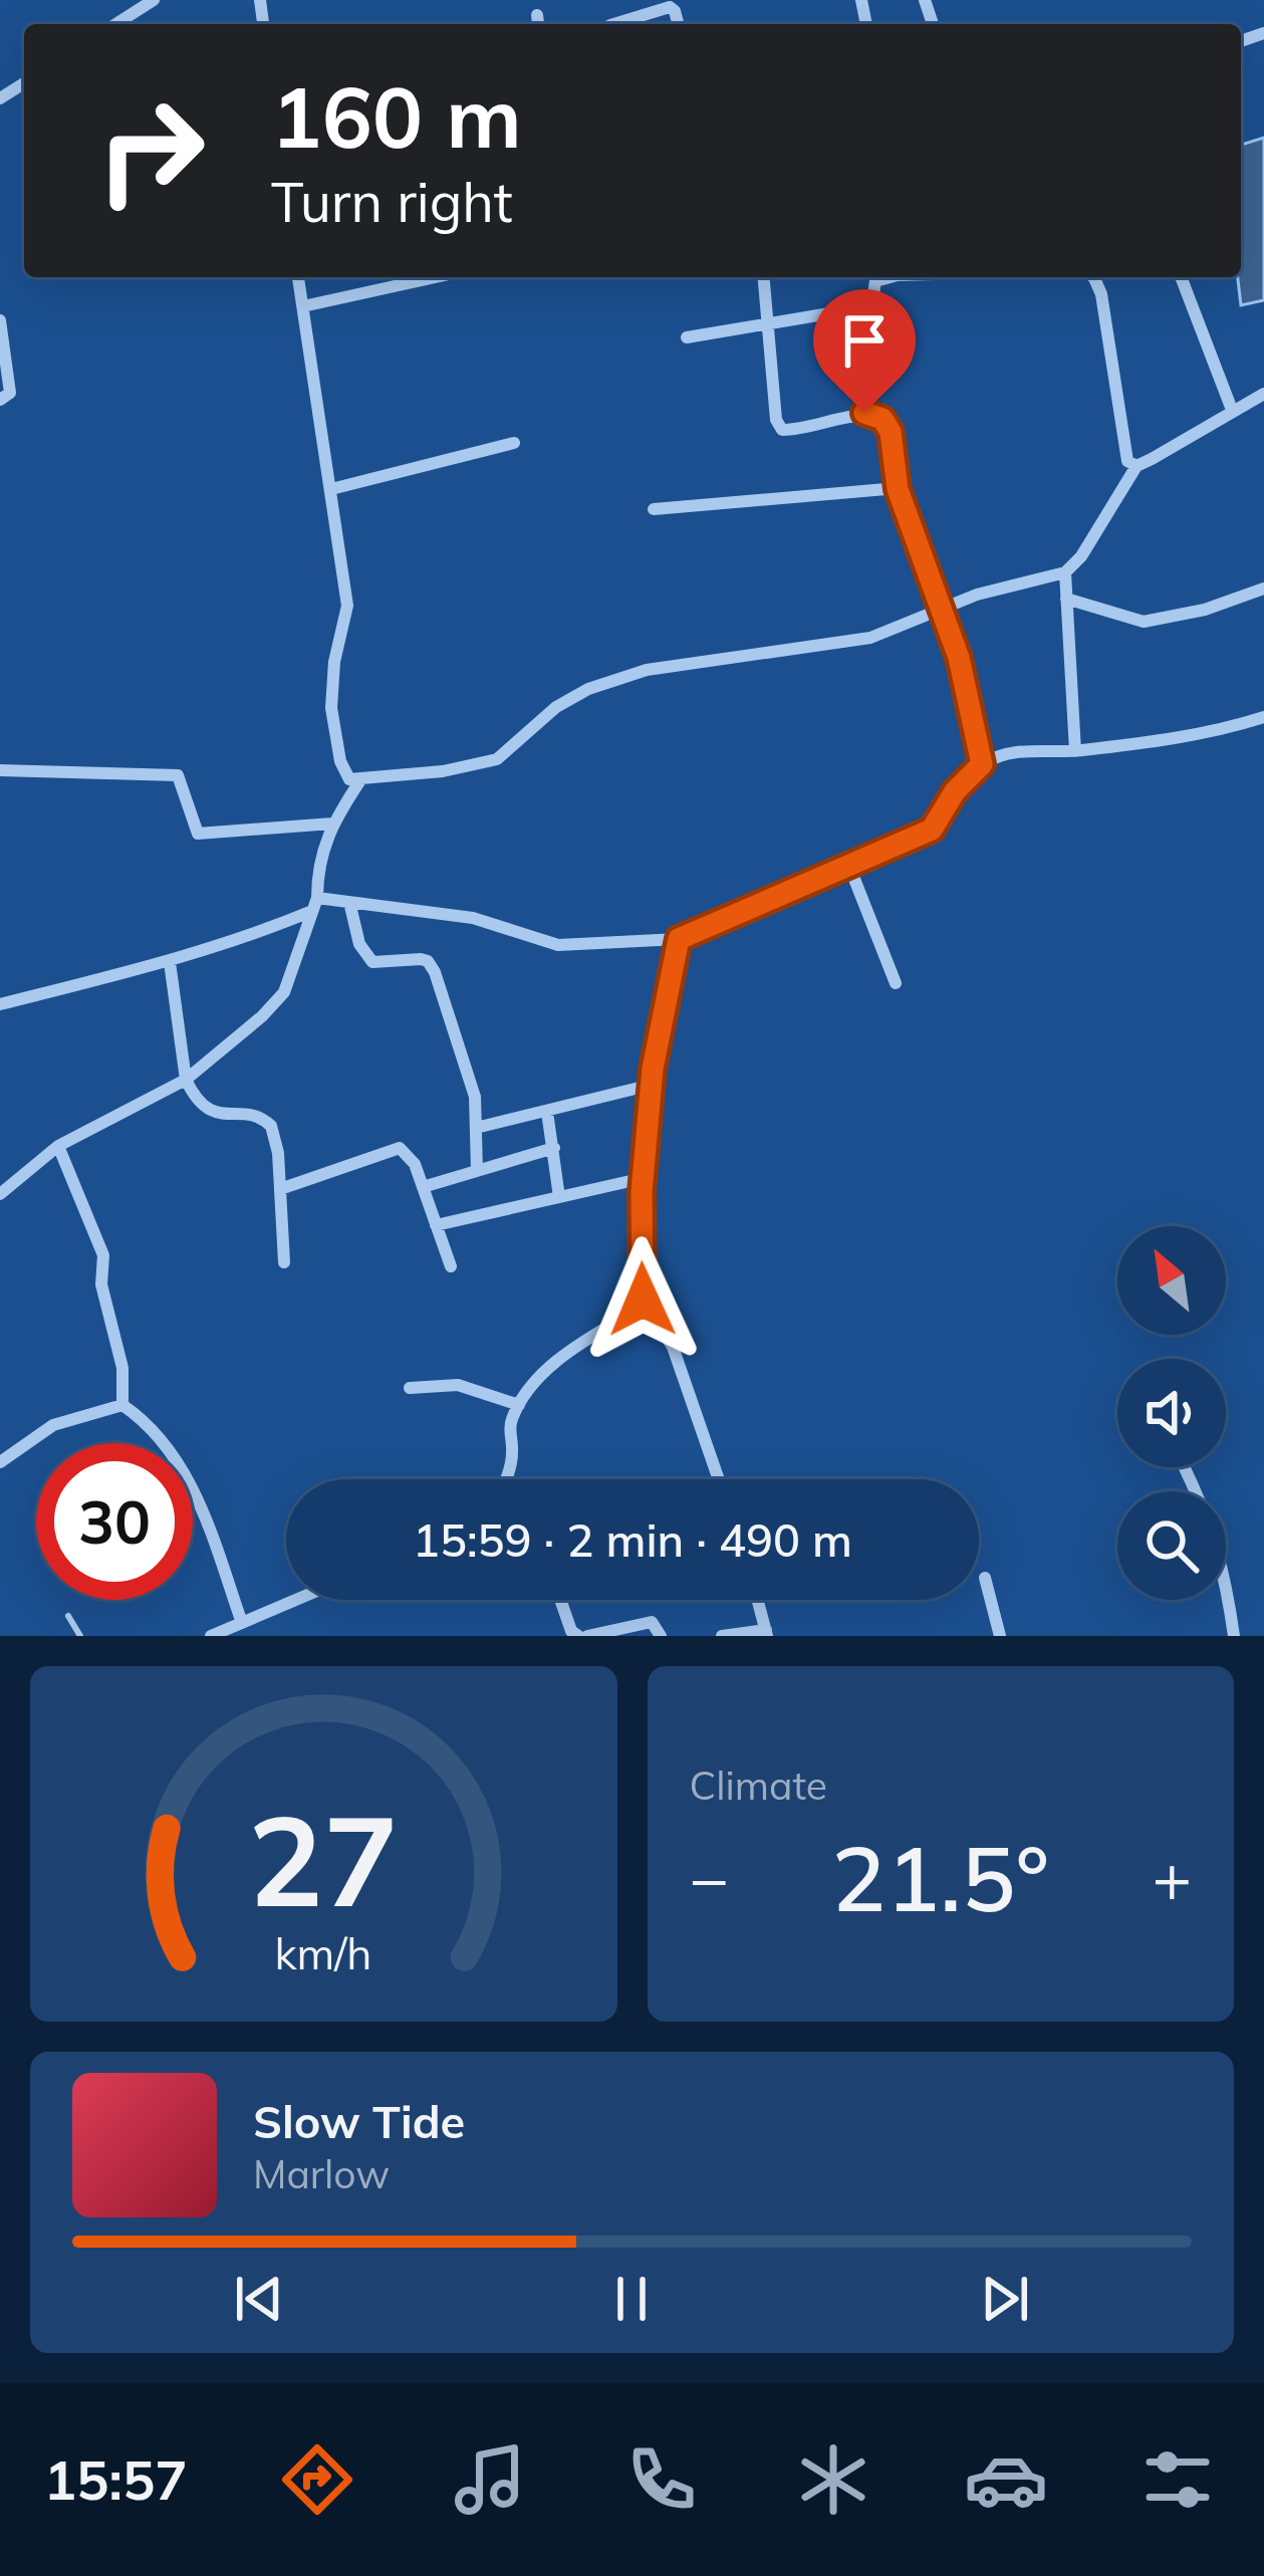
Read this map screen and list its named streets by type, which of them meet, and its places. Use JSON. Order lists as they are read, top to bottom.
{
  "north": "top left",
  "page": {
    "turn": ["160 m", "Turn right"],
    "limit": "30",
    "trip": "15:59 · 2 min · 490 m",
    "tile": "Climate",
    "heat": ["−", "21.5°", "+"],
    "song": ["Slow Tide", "Marlow"],
    "tabs": "15:57",
    "gauge": ["27", "km/h"]
  }
}
